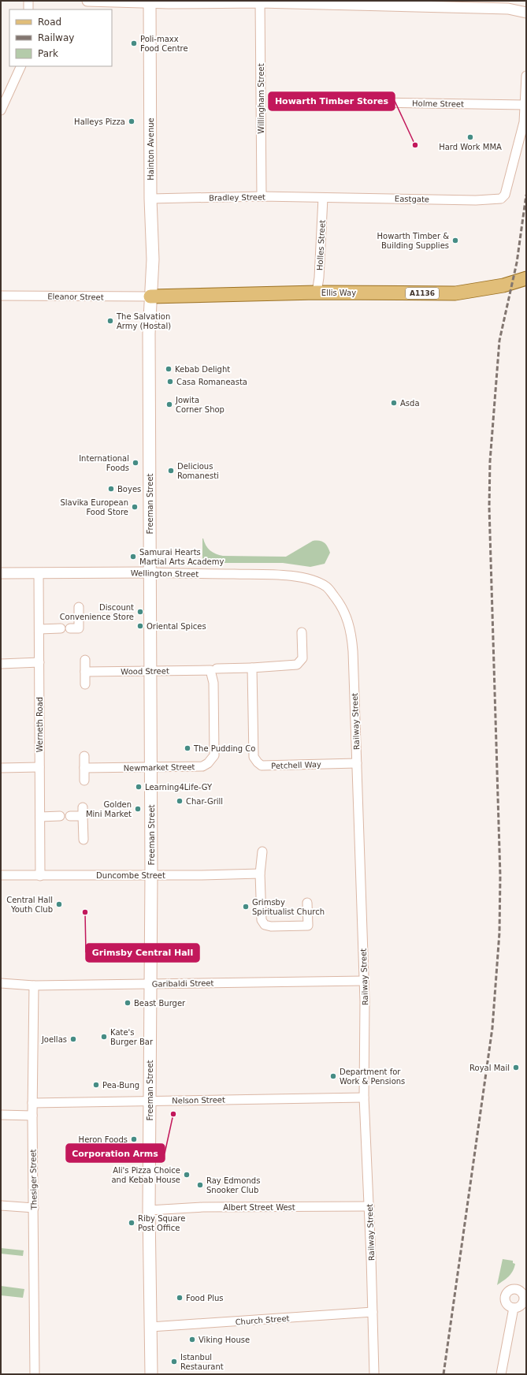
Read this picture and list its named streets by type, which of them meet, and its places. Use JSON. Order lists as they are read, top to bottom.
{
  "streets": {
    "main road": [
      "Hainton Avenue",
      "Ellis Way",
      "A1136",
      "Freeman Street"
    ],
    "street": [
      "Willingham Street",
      "Holme Street",
      "Bradley Street",
      "Eastgate",
      "Holles Street",
      "Eleanor Street",
      "Wellington Street",
      "Wood Street",
      "Railway Street",
      "Werneth Road",
      "Petchell Way",
      "Newmarket Street",
      "Duncombe Street",
      "Garibaldi Street",
      "Nelson Street",
      "Thesiger Street",
      "Albert Street West",
      "Church Street"
    ]
  },
  "crossings": [
    ["Willingham Street", "Bradley Street"],
    ["Holme Street", "Eastgate"],
    ["Hainton Avenue", "Bradley Street"],
    ["Hainton Avenue", "Ellis Way"],
    ["Hainton Avenue", "Eleanor Street"],
    ["Hainton Avenue", "Freeman Street"],
    ["Bradley Street", "Eastgate"],
    ["Bradley Street", "Holles Street"],
    ["Eastgate", "Holles Street"],
    ["Holles Street", "Ellis Way"],
    ["Ellis Way", "Eleanor Street"],
    ["Ellis Way", "Freeman Street"],
    ["Eleanor Street", "Freeman Street"],
    ["Freeman Street", "Wellington Street"],
    ["Freeman Street", "Wood Street"],
    ["Freeman Street", "Newmarket Street"],
    ["Freeman Street", "Duncombe Street"],
    ["Freeman Street", "Garibaldi Street"],
    ["Freeman Street", "Nelson Street"],
    ["Freeman Street", "Albert Street West"],
    ["Freeman Street", "Church Street"],
    ["Wellington Street", "Railway Street"],
    ["Wellington Street", "Werneth Road"],
    ["Wood Street", "Newmarket Street"],
    ["Railway Street", "Petchell Way"],
    ["Railway Street", "Garibaldi Street"],
    ["Railway Street", "Nelson Street"],
    ["Railway Street", "Albert Street West"],
    ["Railway Street", "Church Street"],
    ["Werneth Road", "Duncombe Street"],
    ["Garibaldi Street", "Thesiger Street"],
    ["Nelson Street", "Thesiger Street"]
  ],
  "places": [
    "Poli-maxx Food Centre",
    "Halleys Pizza",
    "Hard Work MMA",
    "Howarth Timber Stores",
    "Howarth Timber & Building Supplies",
    "The Salvation Army (Hostal)",
    "Kebab Delight",
    "Casa Romaneasta",
    "Asda",
    "Jowita Corner Shop",
    "International Foods",
    "Delicious Romanesti",
    "Boyes",
    "Slavika European Food Store",
    "Samurai Hearts Martial Arts Academy",
    "Discount Convenience Store",
    "Oriental Spices",
    "The Pudding Co",
    "Learning4Life-GY",
    "Char-Grill",
    "Golden Mini Market",
    "Central Hall Youth Club",
    "Grimsby Spiritualist Church",
    "Grimsby Central Hall",
    "Beast Burger",
    "Kate's Burger Bar",
    "Joellas",
    "Royal Mail",
    "Department for Work & Pensions",
    "Pea-Bung",
    "Corporation Arms",
    "Heron Foods",
    "Ali's Pizza Choice and Kebab House",
    "Ray Edmonds Snooker Club",
    "Riby Square Post Office",
    "Food Plus",
    "Viking House",
    "Istanbul Restaurant"
  ],
  "legend": ["Road", "Railway", "Park"]
}
